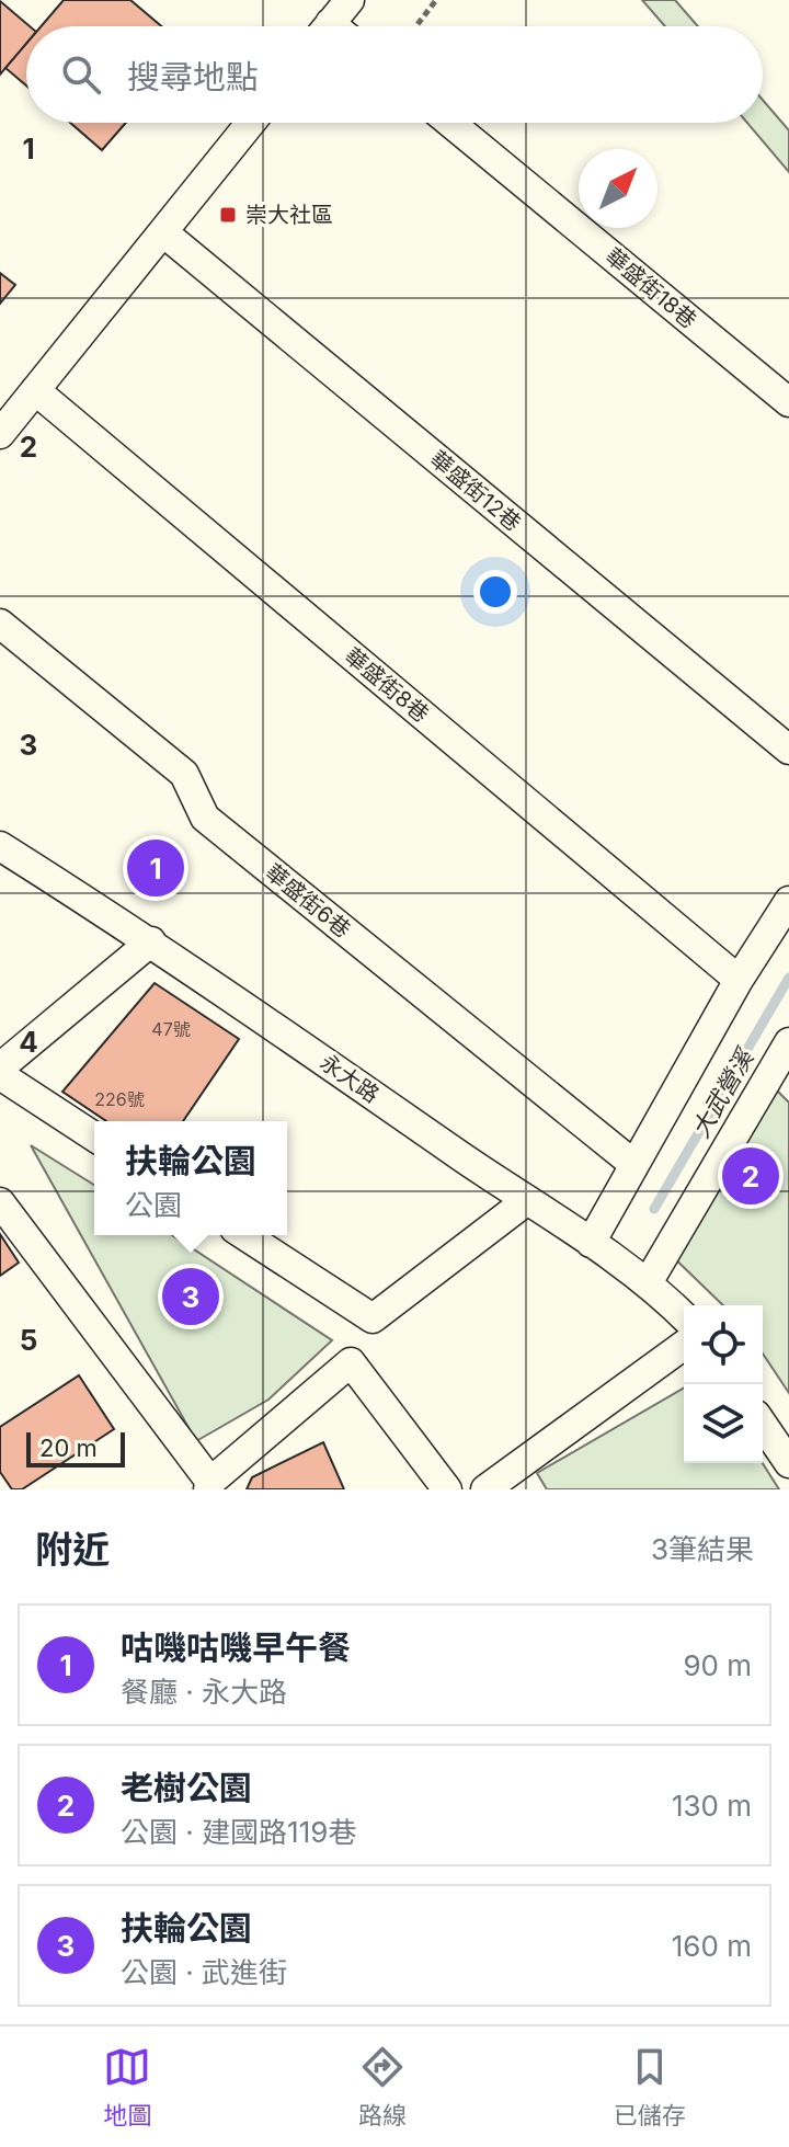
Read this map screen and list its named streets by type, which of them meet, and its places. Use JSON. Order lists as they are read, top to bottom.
{
  "streets": {
    "street": [
      "華盛街18巷",
      "華盛街12巷",
      "華盛街8巷",
      "華盛街6巷",
      "永大路"
    ]
  },
  "water": ["大武營溪"],
  "places": {
    "transit": ["崇大社區"]
  },
  "house_numbers": ["47號", "226號"],
  "scale_bar": "20 m",
  "north": "top right",
  "page": {
    "search": "搜尋地點",
    "pins": ["1", "2", "3"],
    "popup": ["扶輪公園", "公園"],
    "scale": "20 m",
    "heading": ["附近", "3筆結果"],
    "list": [
      {
        "mark": "1",
        "name": "咕嘰咕嘰早午餐",
        "note": "餐廳 · 永大路",
        "value": "90 m"
      },
      {
        "mark": "2",
        "name": "老樹公園",
        "note": "公園 · 建國路119巷",
        "value": "130 m"
      },
      {
        "mark": "3",
        "name": "扶輪公園",
        "note": "公園 · 武進街",
        "value": "160 m"
      }
    ],
    "nav": ["地圖", "路線", "已儲存"]
  },
  "grid": {
    "rows": [
      "1",
      "2",
      "3",
      "4",
      "5"
    ]
  }
}
